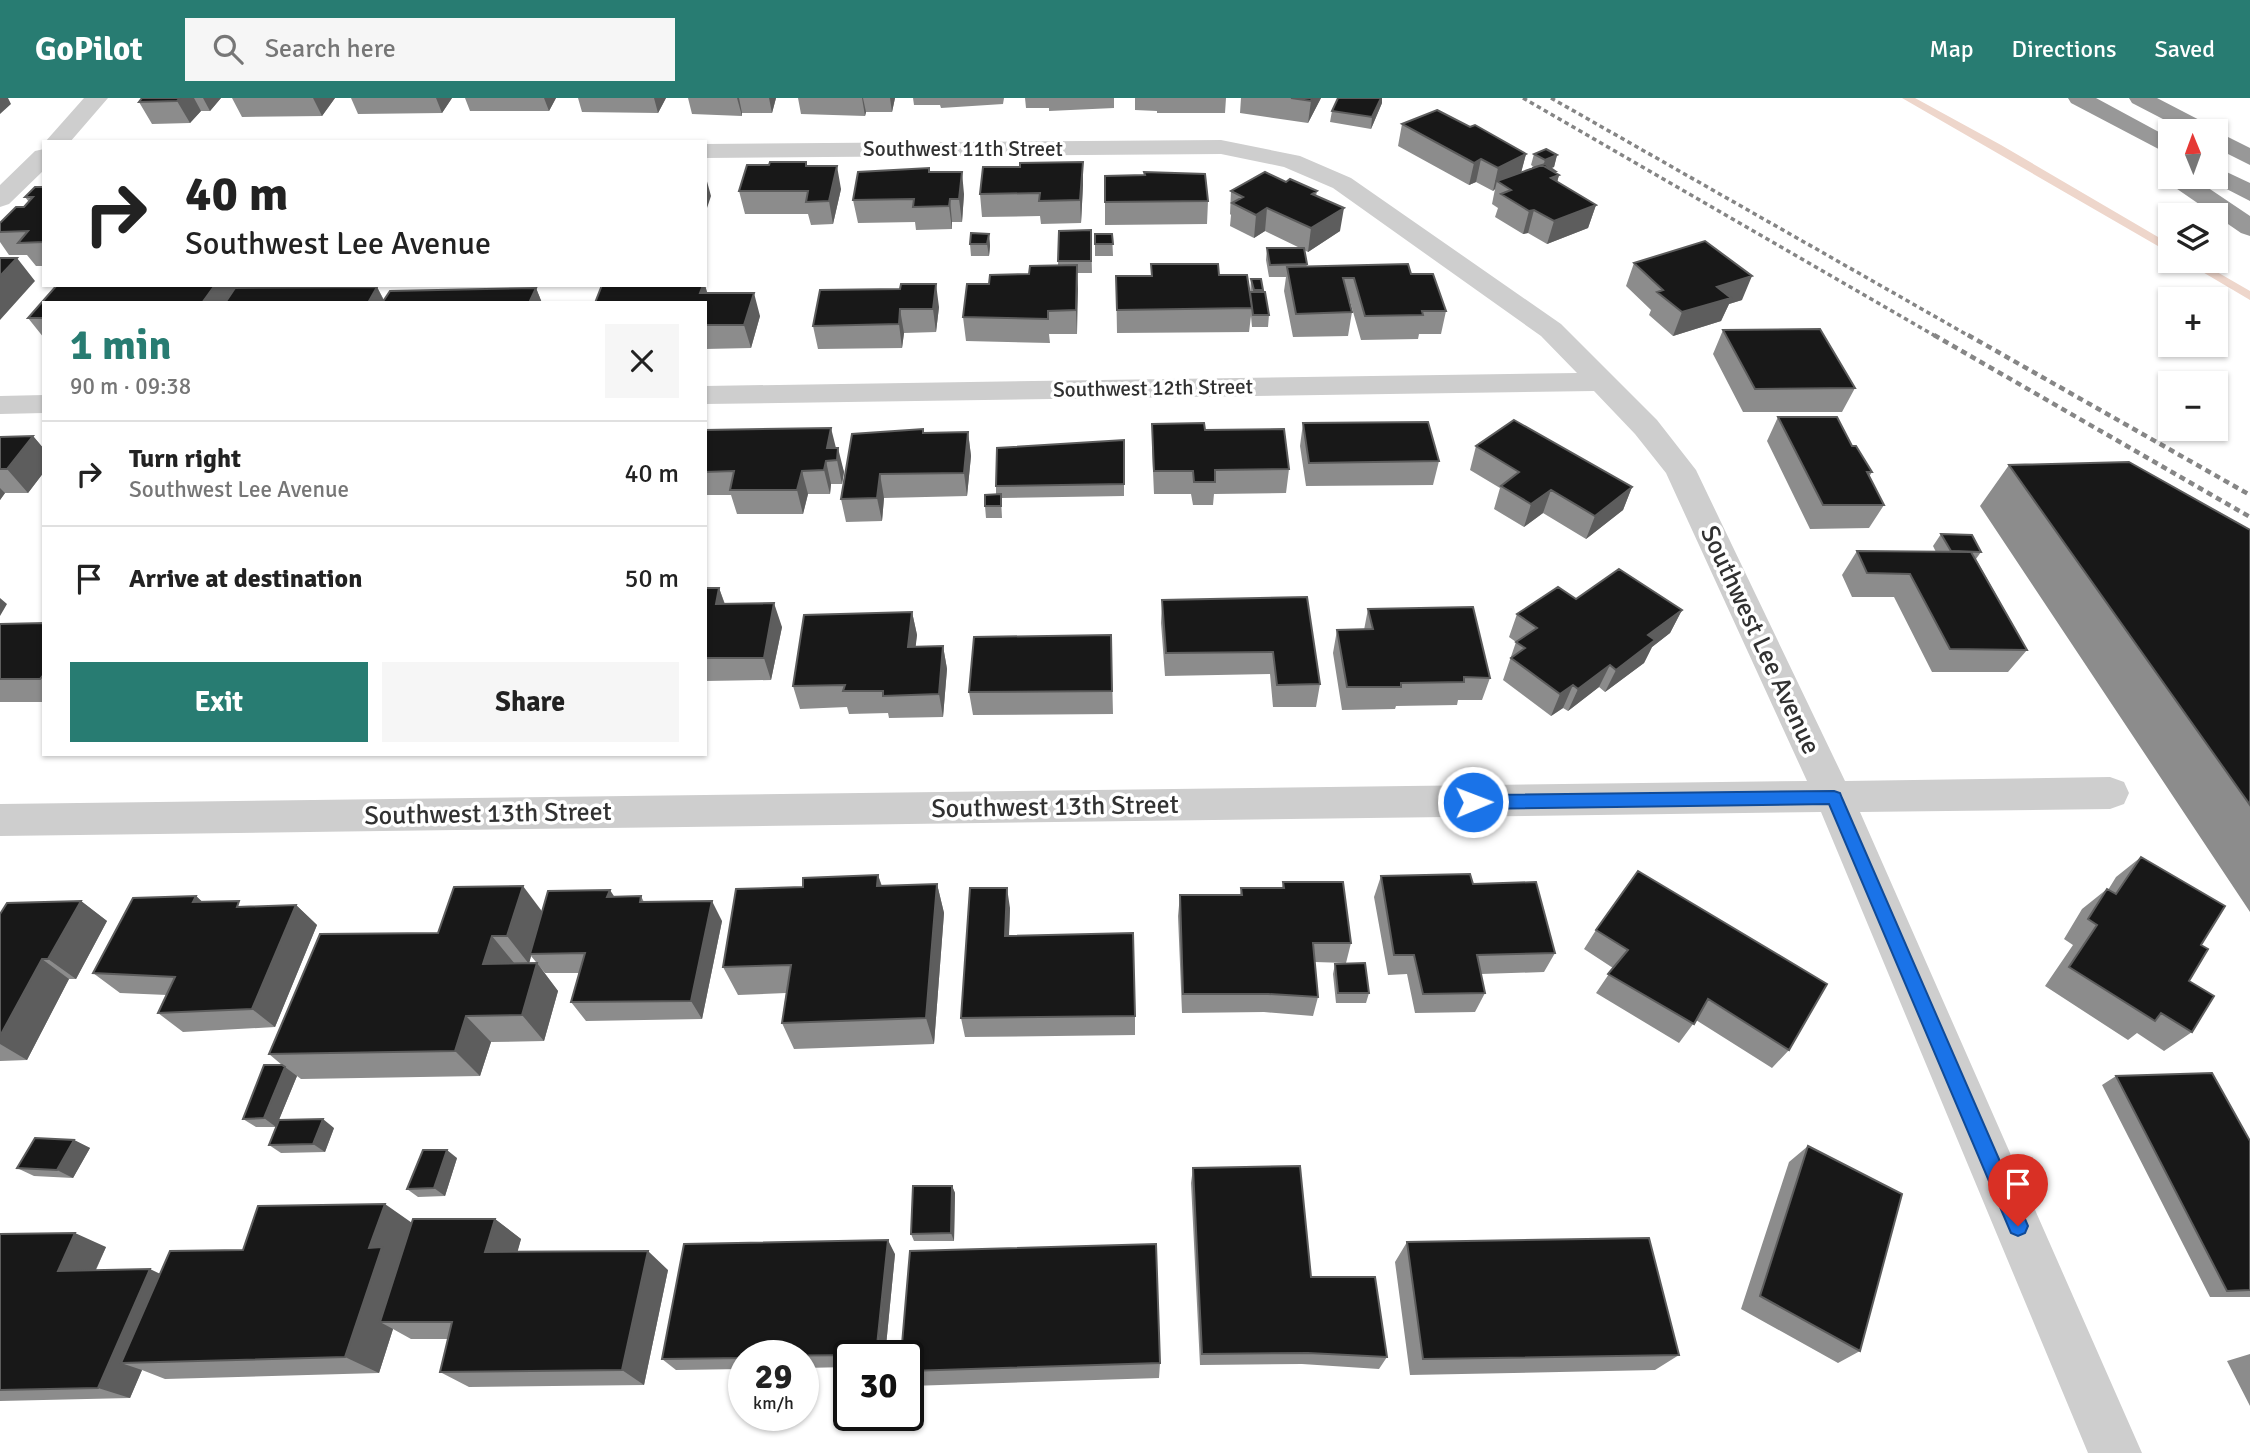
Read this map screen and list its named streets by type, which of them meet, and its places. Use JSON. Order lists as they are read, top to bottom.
{
  "streets": {
    "street": [
      "Southwest 11th Street",
      "Southwest 12th Street",
      "Southwest Lee Avenue",
      "Southwest 13th Street"
    ]
  },
  "crossings": [
    ["Southwest 11th Street", "Southwest Lee Avenue"],
    ["Southwest 12th Street", "Southwest Lee Avenue"],
    ["Southwest Lee Avenue", "Southwest 13th Street"]
  ],
  "north": "top",
  "page": {
    "header": "GoPilot",
    "search": "Search here",
    "nav": ["Map", "Directions", "Saved"],
    "map_buttons": ["+", "−"],
    "turn": ["40 m", "Southwest Lee Avenue"],
    "heading": ["1 min", "90 m · 09:38"],
    "list": [
      {
        "name": "Turn right",
        "note": "Southwest Lee Avenue",
        "value": "40 m"
      },
      {
        "name": "Arrive at destination",
        "value": "50 m"
      }
    ],
    "buttons": ["Exit", "Share"],
    "speed": "29 km/h",
    "limit": "30"
  }
}
